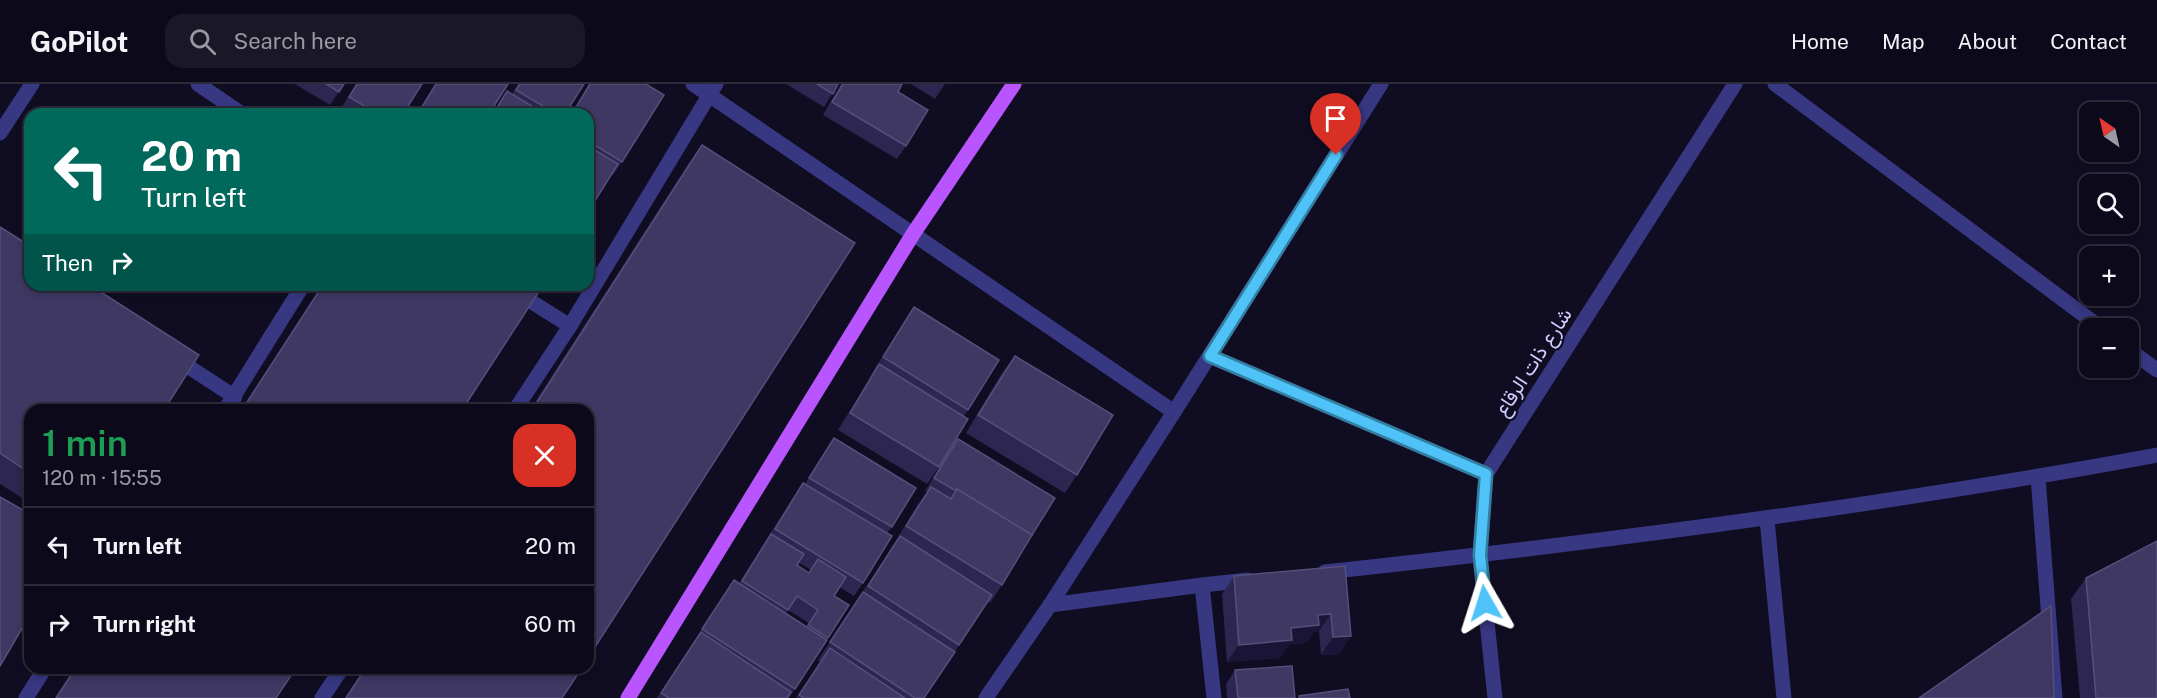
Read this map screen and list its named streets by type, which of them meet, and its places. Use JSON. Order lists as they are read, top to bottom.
{
  "streets": {
    "street": ["شارع ذات الرقاع"]
  },
  "north": "top left",
  "page": {
    "header": "GoPilot",
    "search": "Search here",
    "nav": [
      "Home",
      "Map",
      "About",
      "Contact"
    ],
    "map_buttons": ["+", "−"],
    "turn": ["20 m", "Turn left"],
    "then": "Then",
    "heading": ["1 min", "120 m · 15:55"],
    "list": [
      {
        "name": "Turn left",
        "value": "20 m"
      },
      {
        "name": "Turn right",
        "value": "60 m"
      }
    ]
  }
}
